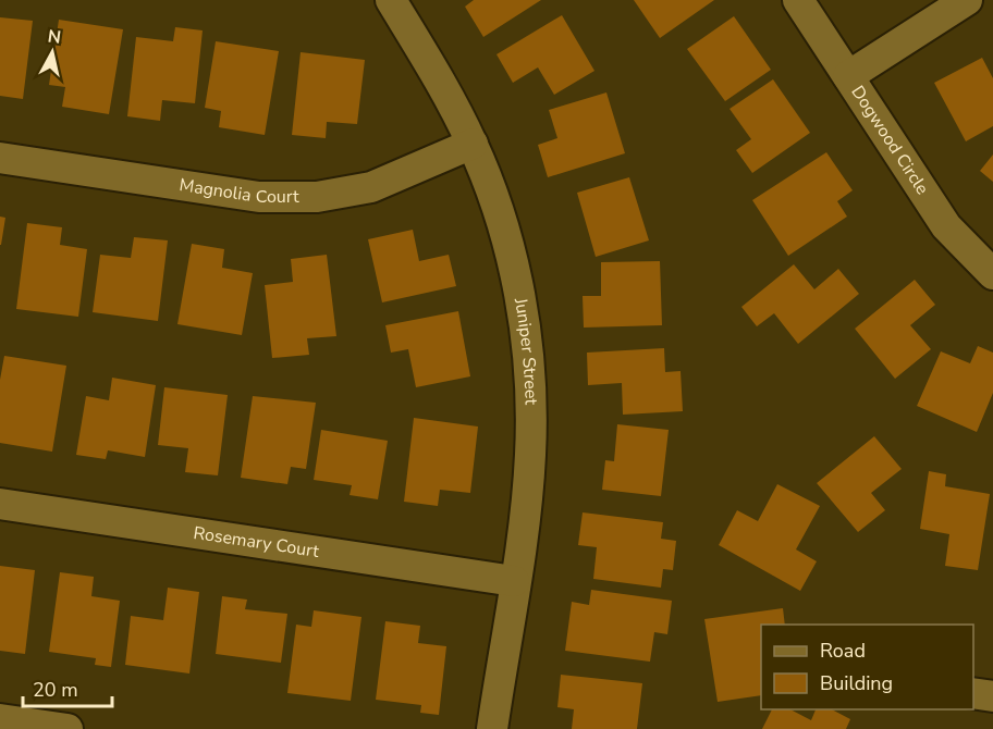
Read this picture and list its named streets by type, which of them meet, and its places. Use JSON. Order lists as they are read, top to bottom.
{
  "streets": {
    "street": [
      "Dogwood Circle",
      "Magnolia Court",
      "Juniper Street",
      "Rosemary Court"
    ]
  },
  "crossings": [
    ["Magnolia Court", "Juniper Street"],
    ["Juniper Street", "Rosemary Court"]
  ],
  "legend": ["Road", "Building"],
  "scale_bar": "20 m",
  "north": "top"
}
